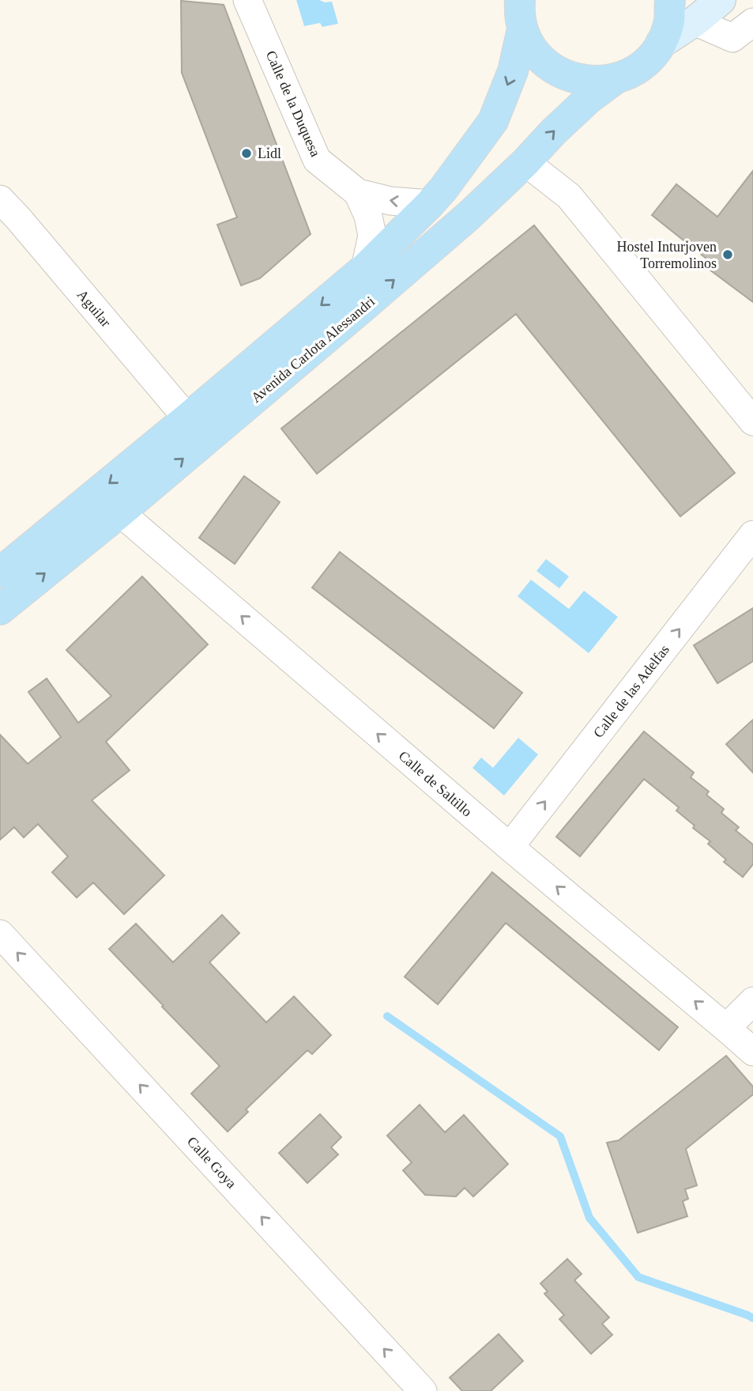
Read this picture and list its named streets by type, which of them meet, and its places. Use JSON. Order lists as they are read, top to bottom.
{
  "streets": {
    "main road": ["Avenida Carlota Alessandri"],
    "street": [
      "Calle de la Duquesa",
      "Aguilar",
      "Calle de las Adelfas",
      "Calle de Saltillo",
      "Calle Goya"
    ]
  },
  "crossings": [
    ["Aguilar", "Avenida Carlota Alessandri"],
    ["Avenida Carlota Alessandri", "Calle de Saltillo"],
    ["Calle de las Adelfas", "Calle de Saltillo"]
  ],
  "one_way": ["Calle de las Adelfas", "Calle de Saltillo", "Calle Goya"],
  "places": ["Lidl", "Hostel Inturjoven Torremolinos"]
}
